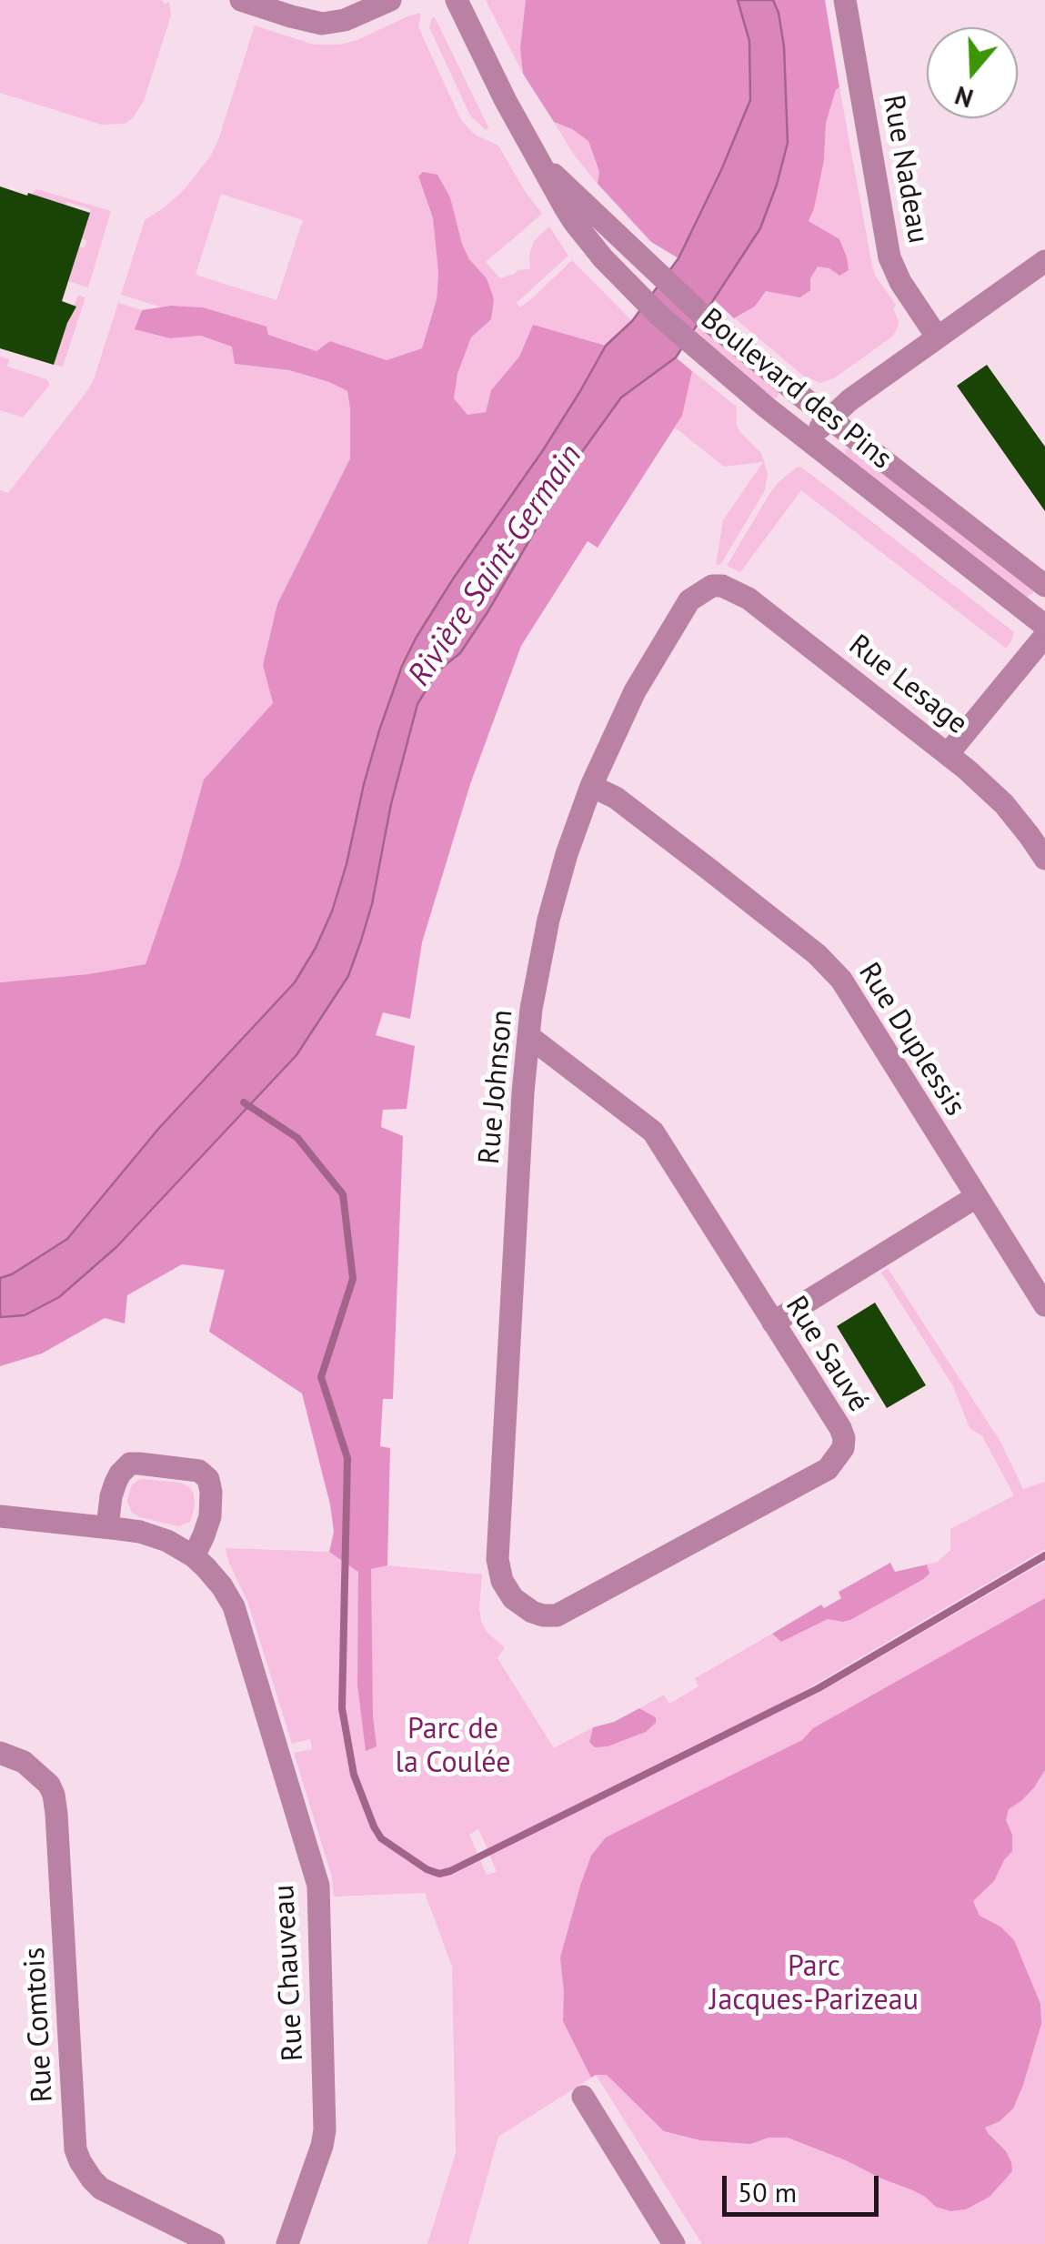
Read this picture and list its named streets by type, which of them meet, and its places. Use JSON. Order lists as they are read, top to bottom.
{
  "streets": {
    "street": [
      "Rue Nadeau",
      "Boulevard des Pins",
      "Rue Lesage",
      "Rue Duplessis",
      "Rue Johnson",
      "Rue Sauvé",
      "Rue Chauveau",
      "Rue Comtois"
    ]
  },
  "crossings": [
    ["Rue Lesage", "Rue Johnson"],
    ["Rue Duplessis", "Rue Johnson"],
    ["Rue Johnson", "Rue Sauvé"]
  ],
  "water": ["Rivière Saint-Germain"],
  "parks": ["Parc de la Coulée", "Parc Jacques-Parizeau"],
  "scale_bar": "50 m",
  "north": "bottom"
}
